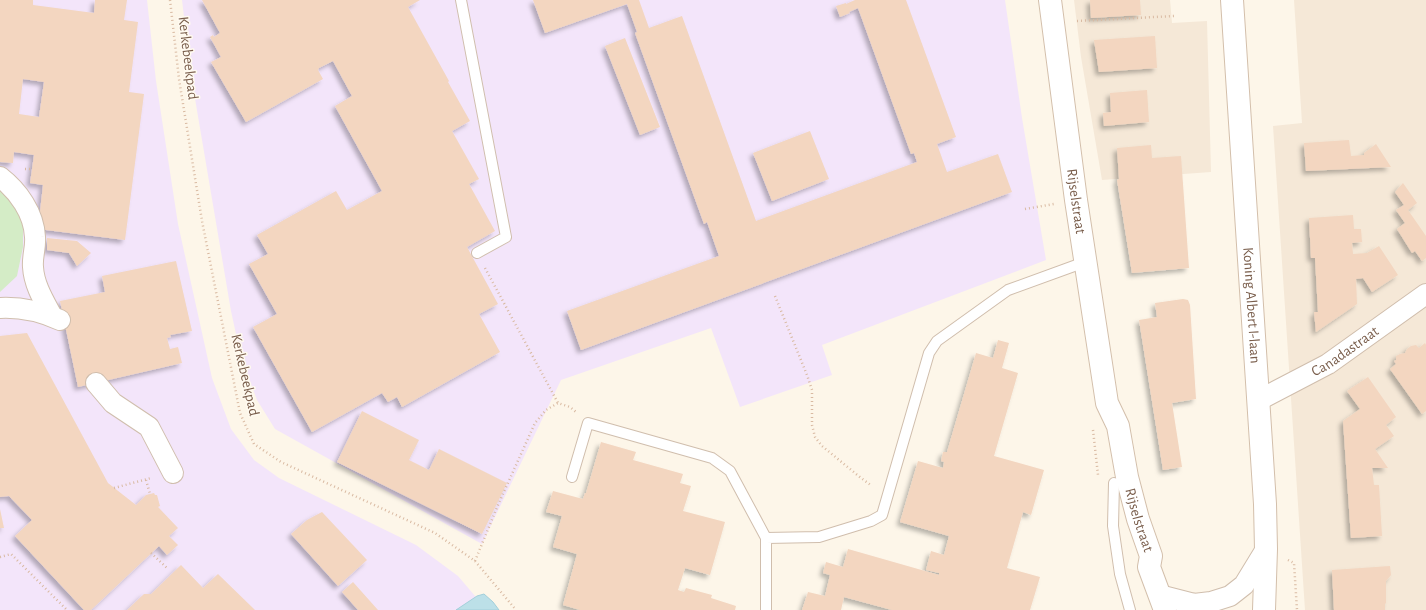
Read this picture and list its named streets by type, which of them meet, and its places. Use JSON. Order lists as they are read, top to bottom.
{
  "streets": {
    "street": ["Rijselstraat", "Koning Albert I-laan", "Canadastraat"],
    "path": ["Kerkebeekpad"]
  },
  "crossings": [
    ["Koning Albert I-laan", "Canadastraat"]
  ]
}
